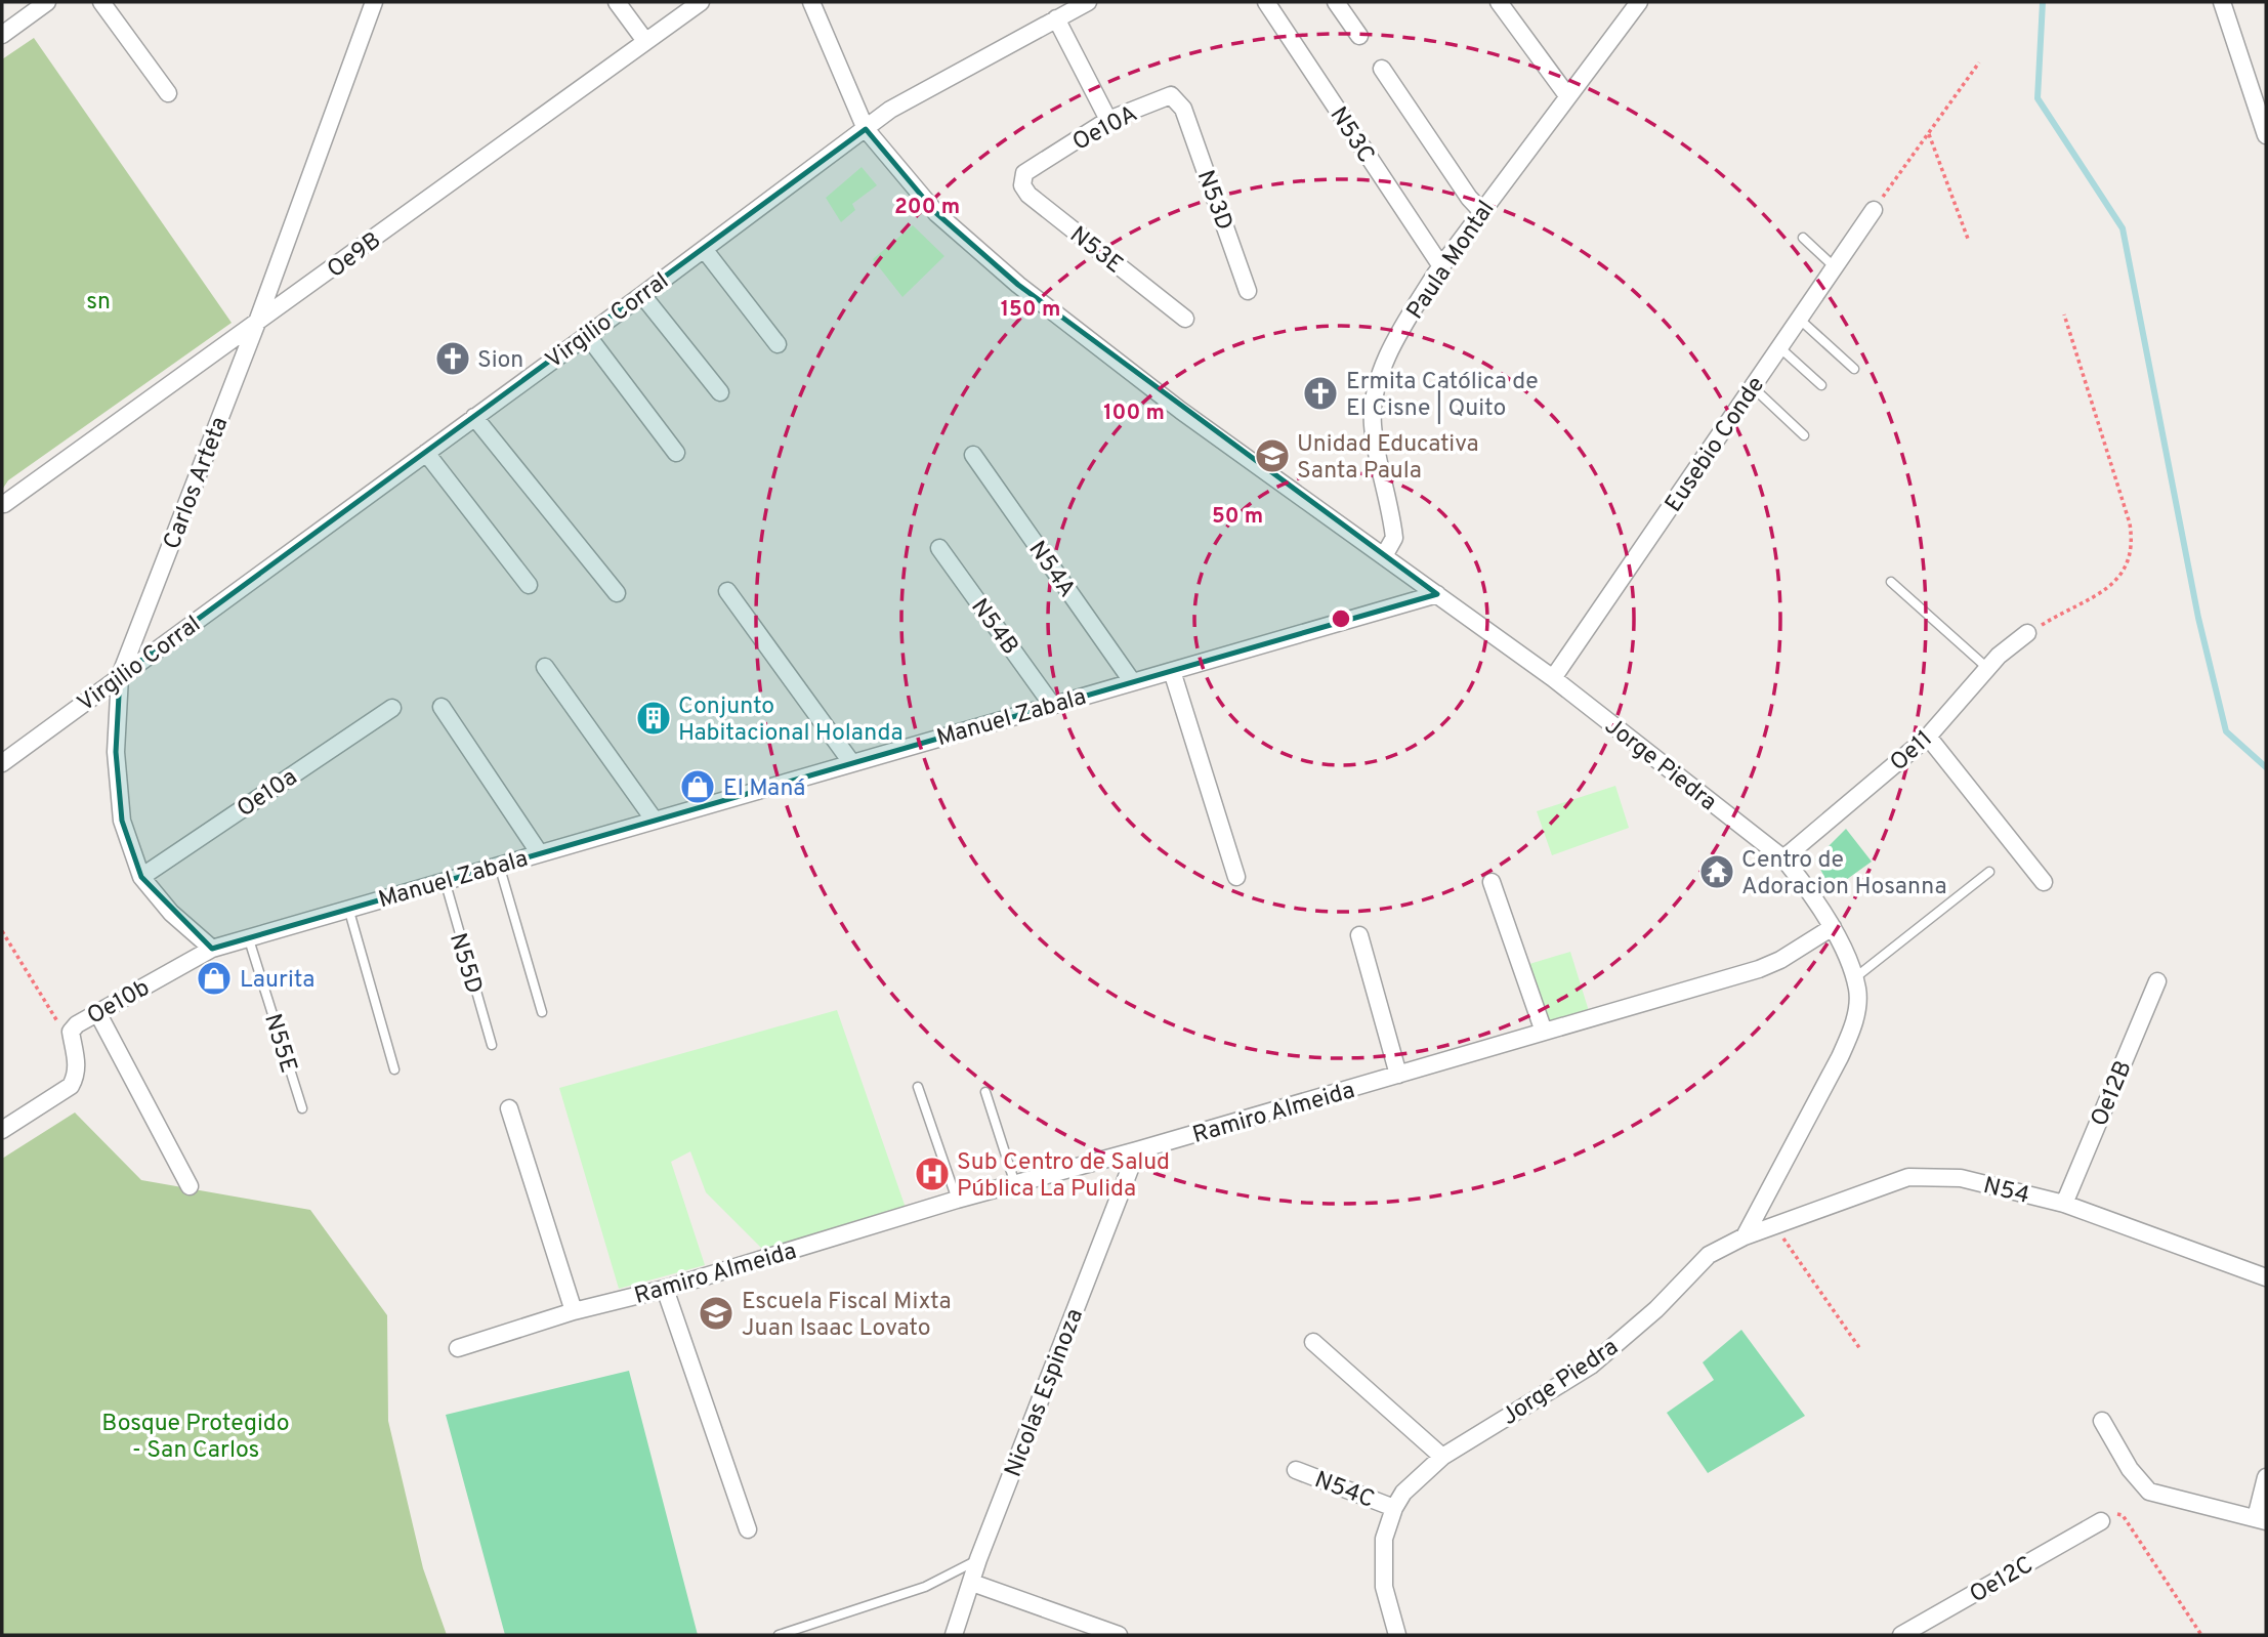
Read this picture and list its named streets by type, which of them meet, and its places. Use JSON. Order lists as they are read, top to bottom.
{
  "streets": {
    "street": [
      "Oe10A",
      "N53C",
      "N53D",
      "N53E",
      "Oe9B",
      "Paula Montal",
      "Virgilio Corral",
      "Eusebio Conde",
      "Carlos Arteta",
      "N54A",
      "N54B",
      "Manuel Zabala",
      "Oe11",
      "Jorge Piedra",
      "Oe10a",
      "Oe10b",
      "Oe12B",
      "Ramiro Almeida",
      "N54",
      "Nicolas Espinoza",
      "N54C",
      "Oe12C"
    ],
    "lane": ["N55D", "N55E"]
  },
  "crossings": [
    ["Oe10A", "N53D"],
    ["Oe10A", "N53E"],
    ["N53C", "Paula Montal"],
    ["Oe9B", "Carlos Arteta"],
    ["Paula Montal", "Jorge Piedra"],
    ["Virgilio Corral", "Carlos Arteta"],
    ["Virgilio Corral", "Jorge Piedra"],
    ["Eusebio Conde", "Jorge Piedra"],
    ["Carlos Arteta", "Manuel Zabala"],
    ["Carlos Arteta", "Oe10a"],
    ["Carlos Arteta", "Oe10b"],
    ["N54A", "Manuel Zabala"],
    ["N54B", "Manuel Zabala"],
    ["Manuel Zabala", "Jorge Piedra"],
    ["Manuel Zabala", "N55D"],
    ["Manuel Zabala", "Oe10b"],
    ["Manuel Zabala", "N55E"],
    ["Oe11", "Jorge Piedra"],
    ["Jorge Piedra", "Ramiro Almeida"],
    ["Jorge Piedra", "N54"],
    ["Jorge Piedra", "N54C"],
    ["Oe12B", "N54"],
    ["Ramiro Almeida", "Nicolas Espinoza"]
  ],
  "parks": ["sn", "Bosque Protegido - San Carlos"],
  "places": {
    "church": ["Sion", "Ermita Católica de El Cisne | Quito"],
    "school or university": ["Unidad Educativa Santa Paula", "Escuela Fiscal Mixta Juan Isaac Lovato"],
    "building": ["Conjunto Habitacional Holanda"],
    "shop": ["El Maná", "Laurita"],
    "temple": ["Centro de Adoracion Hosanna"],
    "hospital": ["Sub Centro de Salud Pública La Pulida"]
  },
  "rings": [
    "200 m",
    "150 m",
    "100 m",
    "50 m"
  ]
}
